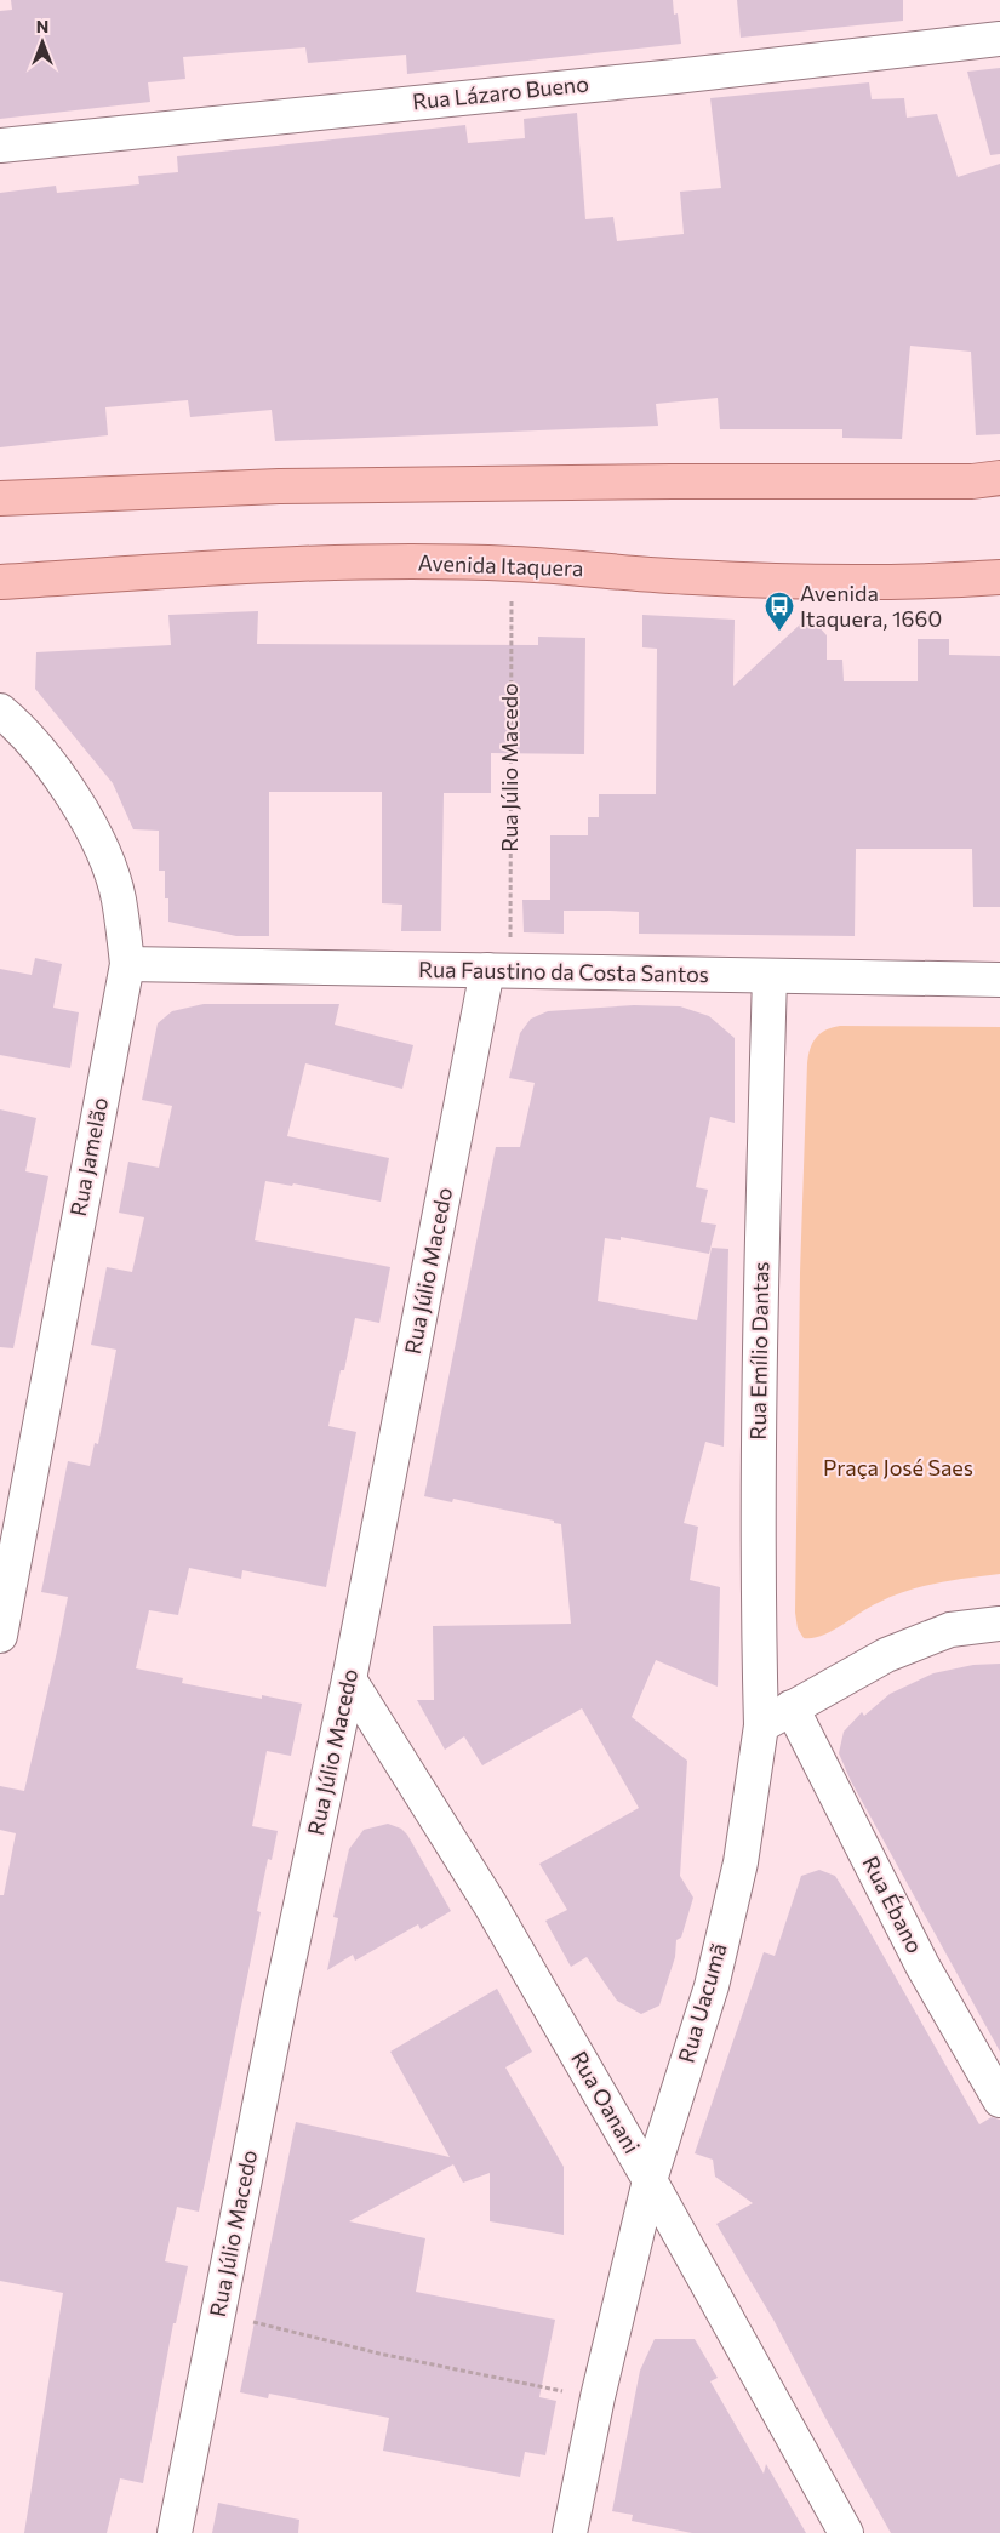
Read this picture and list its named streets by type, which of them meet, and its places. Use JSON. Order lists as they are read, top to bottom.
{
  "streets": {
    "main road": ["Avenida Itaquera"],
    "street": [
      "Rua Lázaro Bueno",
      "Rua Júlio Macedo",
      "Rua Faustino da Costa Santos",
      "Rua Jamelão",
      "Rua Emílio Dantas",
      "Rua Ébano",
      "Rua Uacumã",
      "Rua Oanani"
    ]
  },
  "crossings": [
    ["Avenida Itaquera", "Rua Júlio Macedo"],
    ["Rua Júlio Macedo", "Rua Faustino da Costa Santos"],
    ["Rua Júlio Macedo", "Rua Oanani"],
    ["Rua Faustino da Costa Santos", "Rua Jamelão"],
    ["Rua Faustino da Costa Santos", "Rua Emílio Dantas"],
    ["Rua Emílio Dantas", "Rua Uacumã"],
    ["Rua Uacumã", "Rua Oanani"]
  ],
  "parks": ["Praça José Saes"],
  "places": {
    "bus stop": ["Avenida Itaquera, 1660"]
  },
  "north": "top"
}
